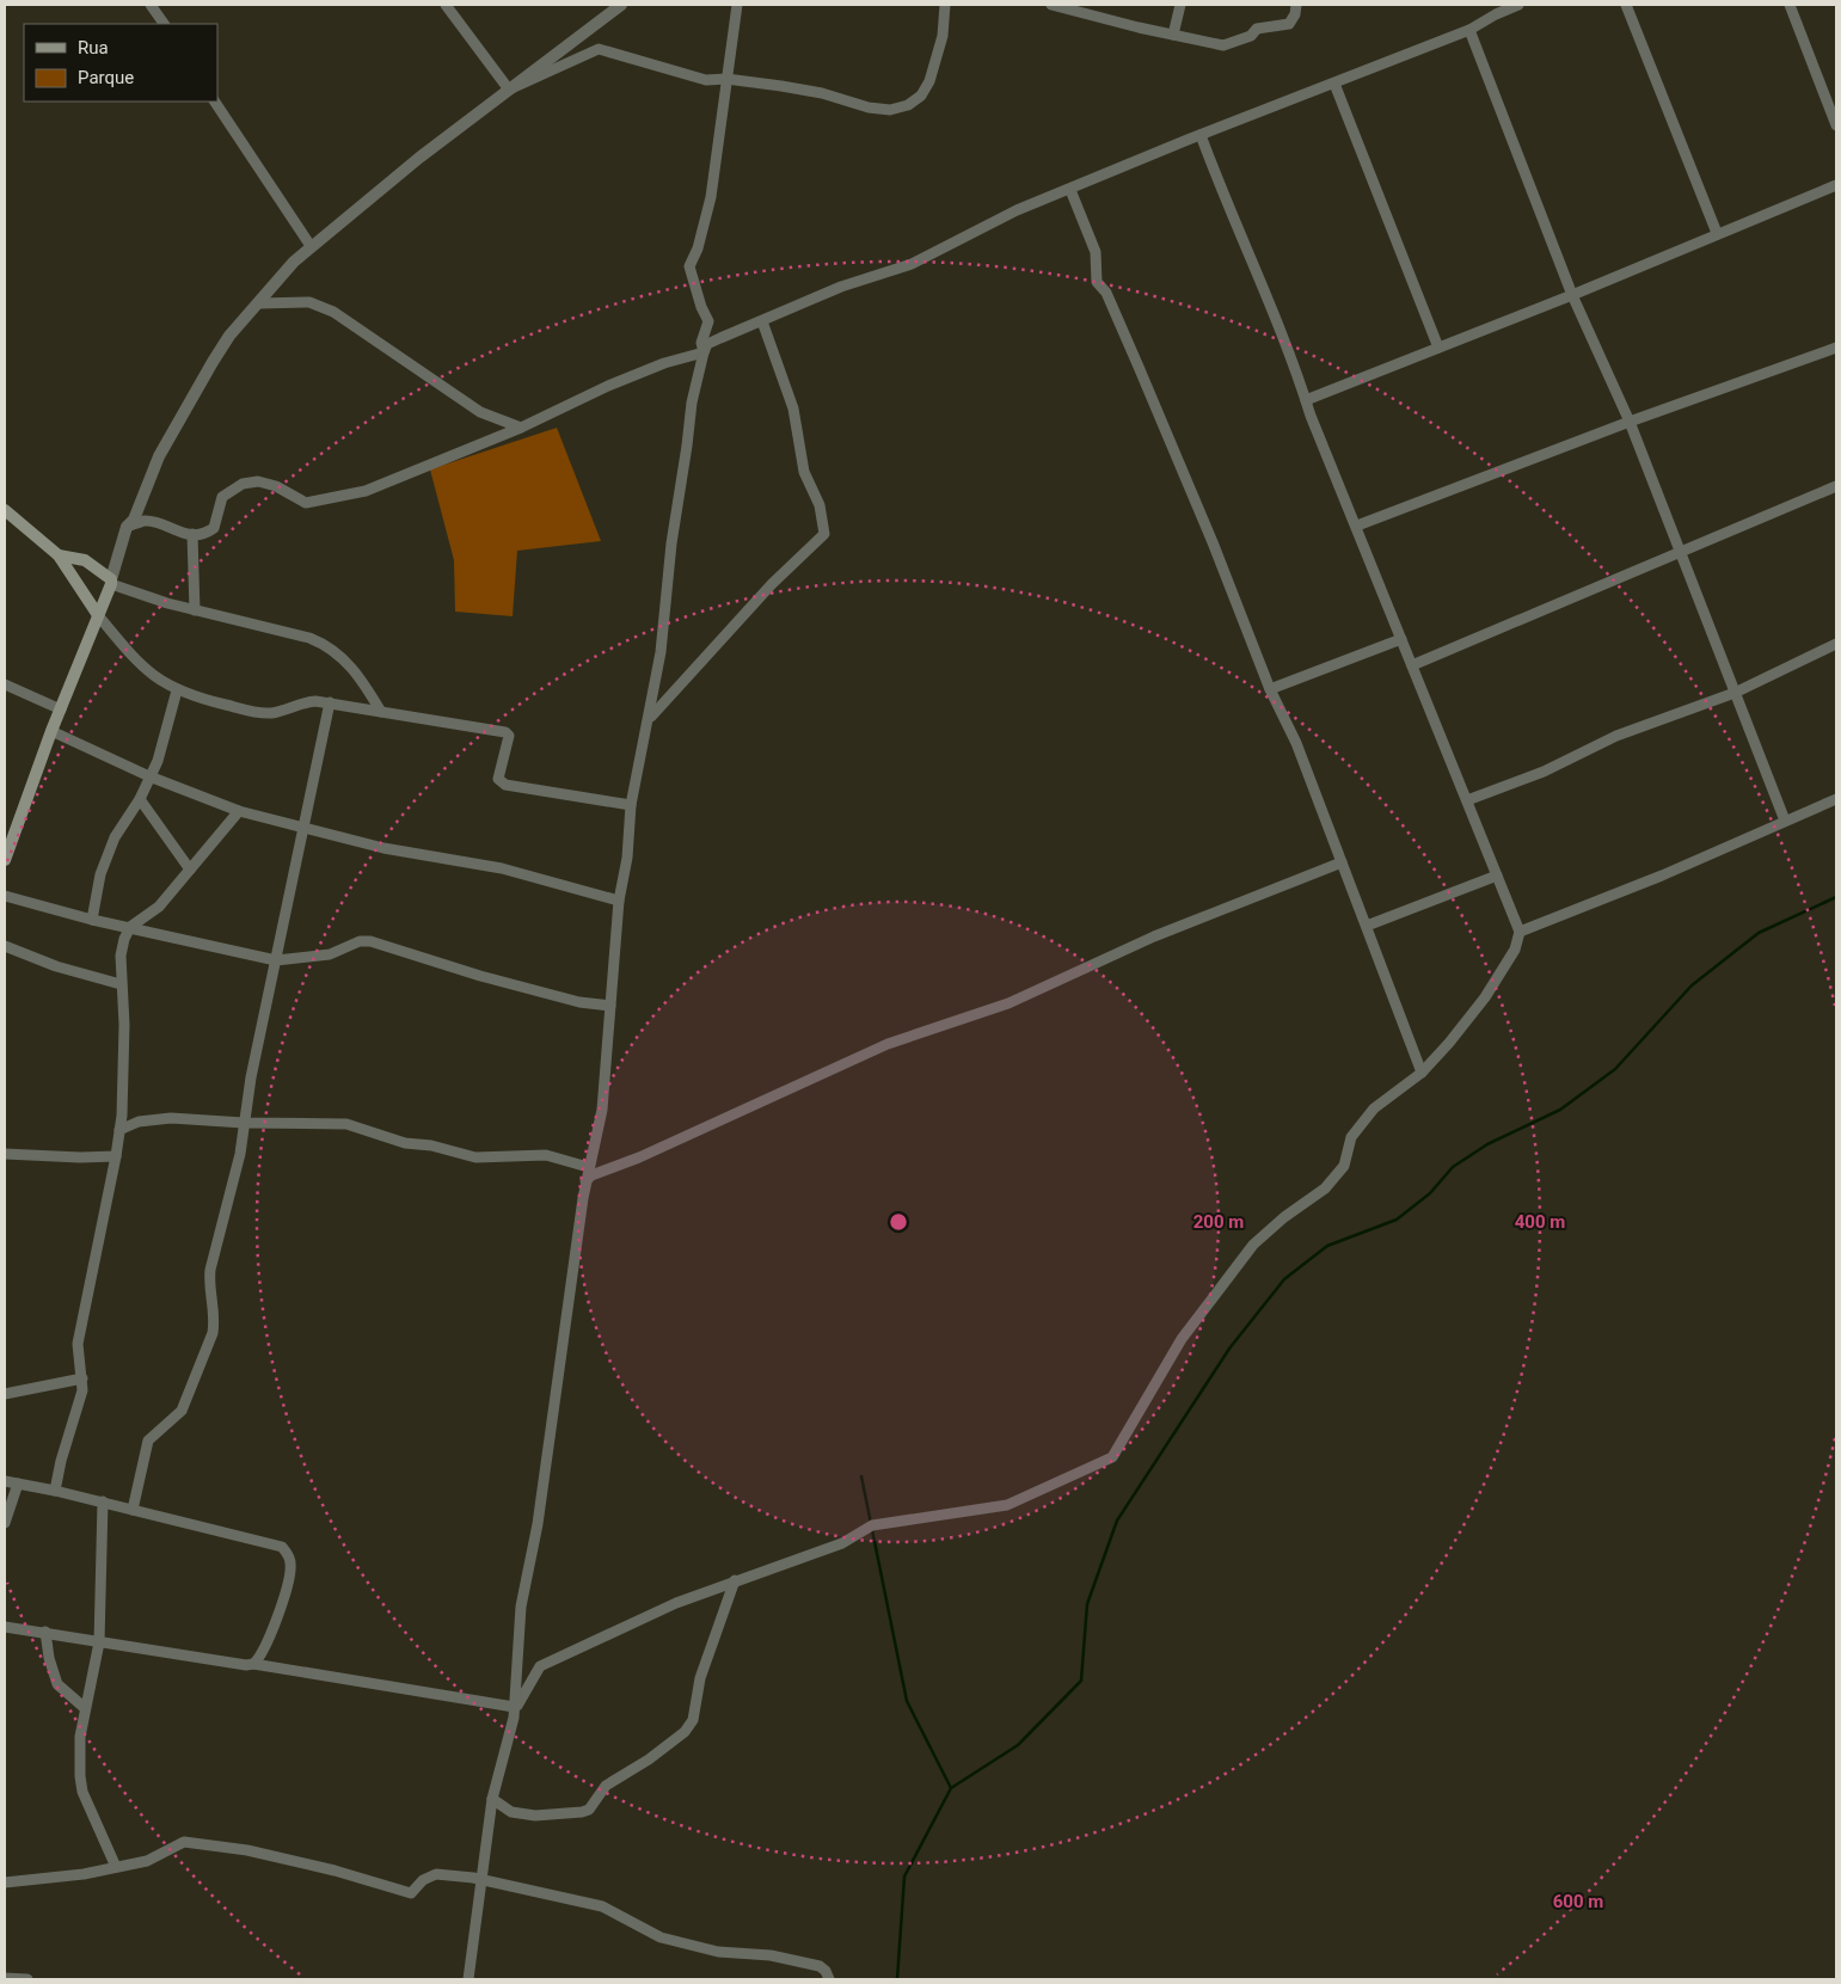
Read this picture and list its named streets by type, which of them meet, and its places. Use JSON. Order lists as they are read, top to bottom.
{
  "legend": ["Rua", "Parque"],
  "rings": ["200 m", "400 m", "600 m"]
}
